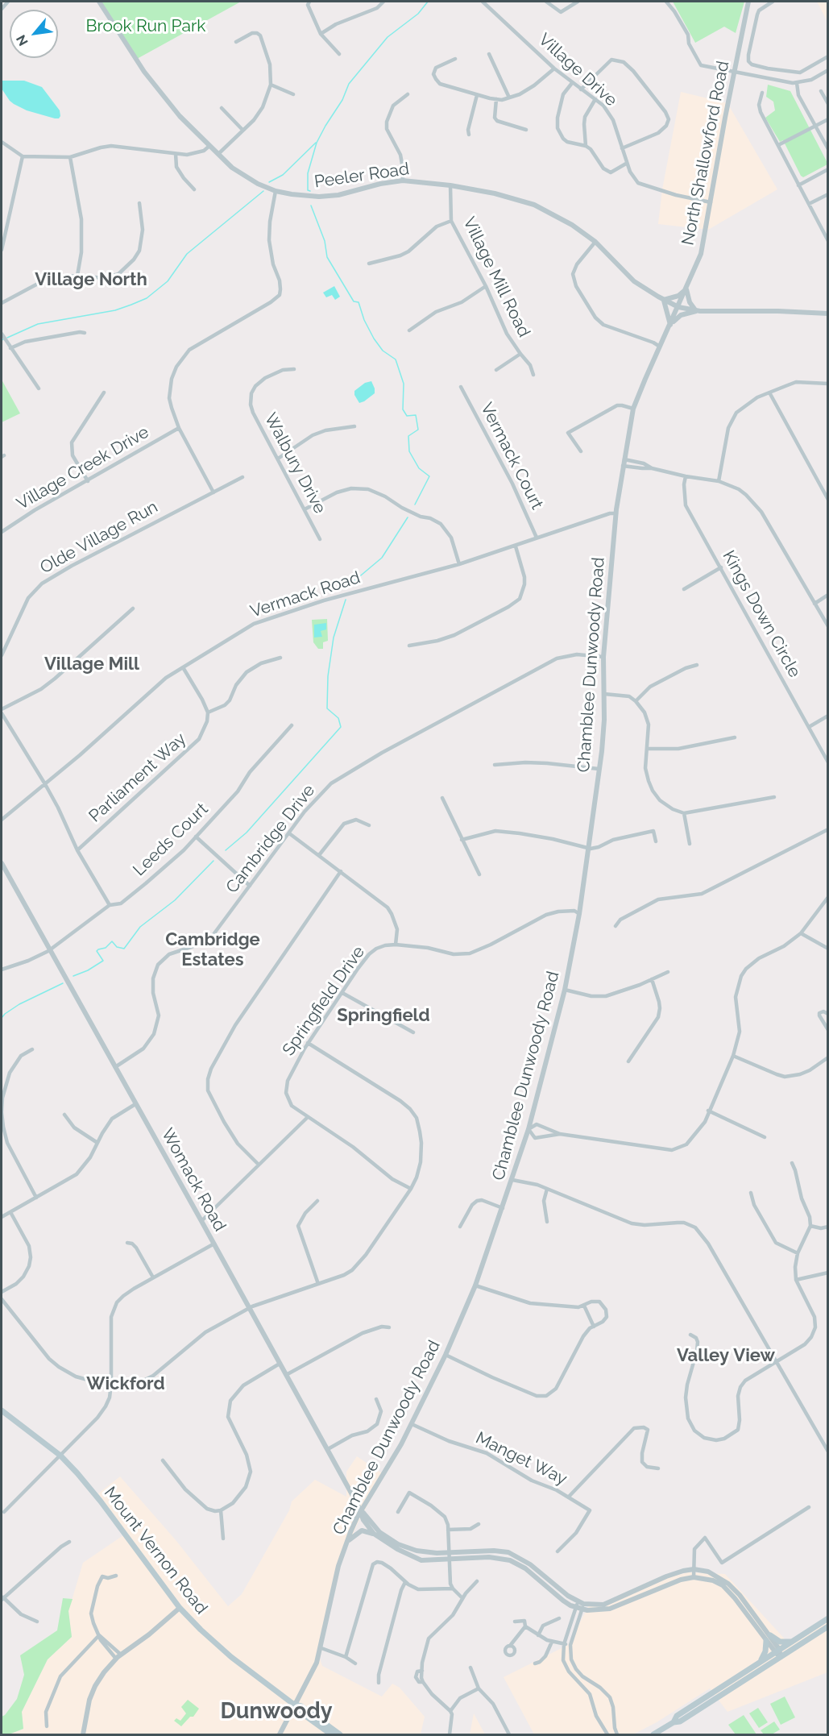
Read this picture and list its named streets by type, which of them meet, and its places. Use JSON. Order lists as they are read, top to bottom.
{
  "streets": {
    "main road": ["Mount Vernon Road"],
    "street": [
      "Village Drive",
      "North Shallowford Road",
      "Peeler Road",
      "Village Mill Road",
      "Vermack Court",
      "Walbury Drive",
      "Village Creek Drive",
      "Olde Village Run",
      "Vermack Road",
      "Kings Down Circle",
      "Chamblee Dunwoody Road",
      "Parliament Way",
      "Cambridge Drive",
      "Leeds Court",
      "Springfield Drive",
      "Womack Road",
      "Manget Way"
    ]
  },
  "crossings": [
    ["Village Drive", "North Shallowford Road"],
    ["North Shallowford Road", "Peeler Road"],
    ["Peeler Road", "Village Mill Road"],
    ["Vermack Court", "Vermack Road"],
    ["Vermack Road", "Chamblee Dunwoody Road"],
    ["Chamblee Dunwoody Road", "Cambridge Drive"],
    ["Chamblee Dunwoody Road", "Springfield Drive"],
    ["Chamblee Dunwoody Road", "Womack Road"],
    ["Chamblee Dunwoody Road", "Manget Way"],
    ["Chamblee Dunwoody Road", "Mount Vernon Road"],
    ["Cambridge Drive", "Womack Road"],
    ["Leeds Court", "Womack Road"]
  ],
  "districts": [
    "Village North",
    "Village Mill",
    "Cambridge Estates",
    "Springfield",
    "Valley View",
    "Wickford",
    "Dunwoody"
  ],
  "parks": ["Brook Run Park"],
  "north": "bottom left"
}
